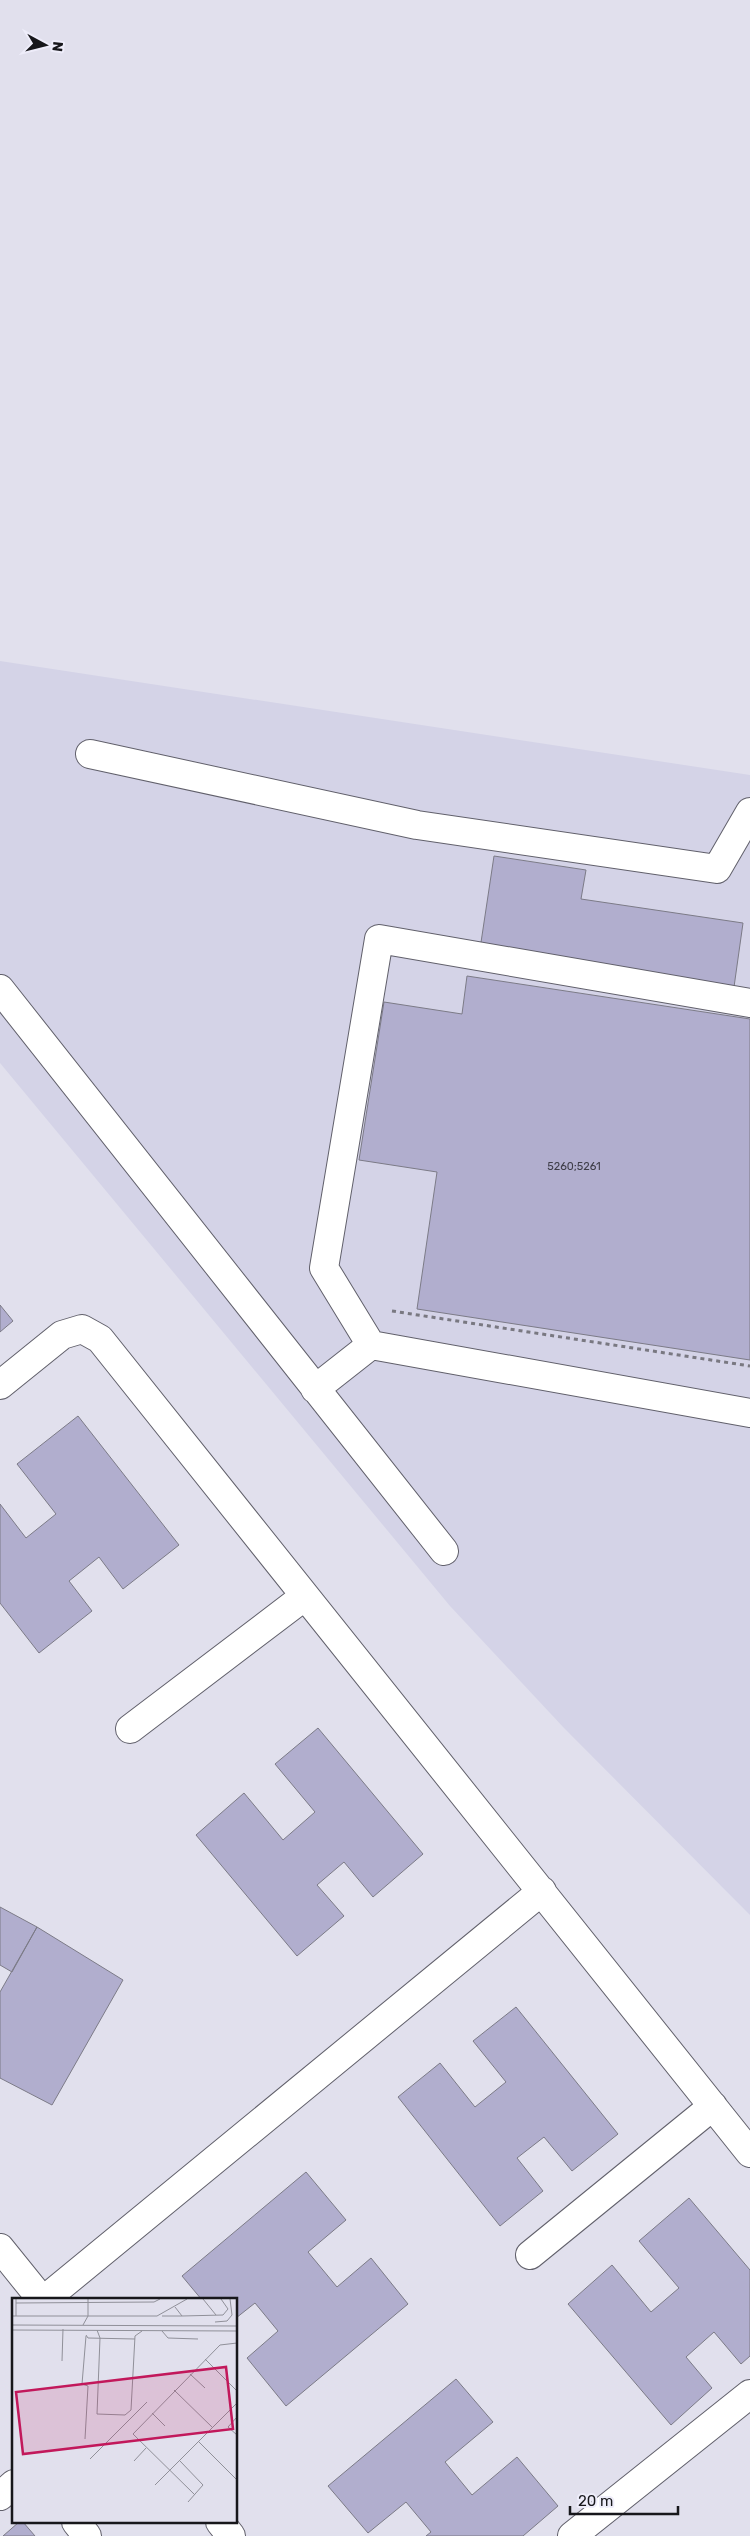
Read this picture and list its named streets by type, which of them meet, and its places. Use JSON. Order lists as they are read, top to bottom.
{
  "house_numbers": ["5260;5261"],
  "scale_bar": "20 m",
  "north": "right"
}
